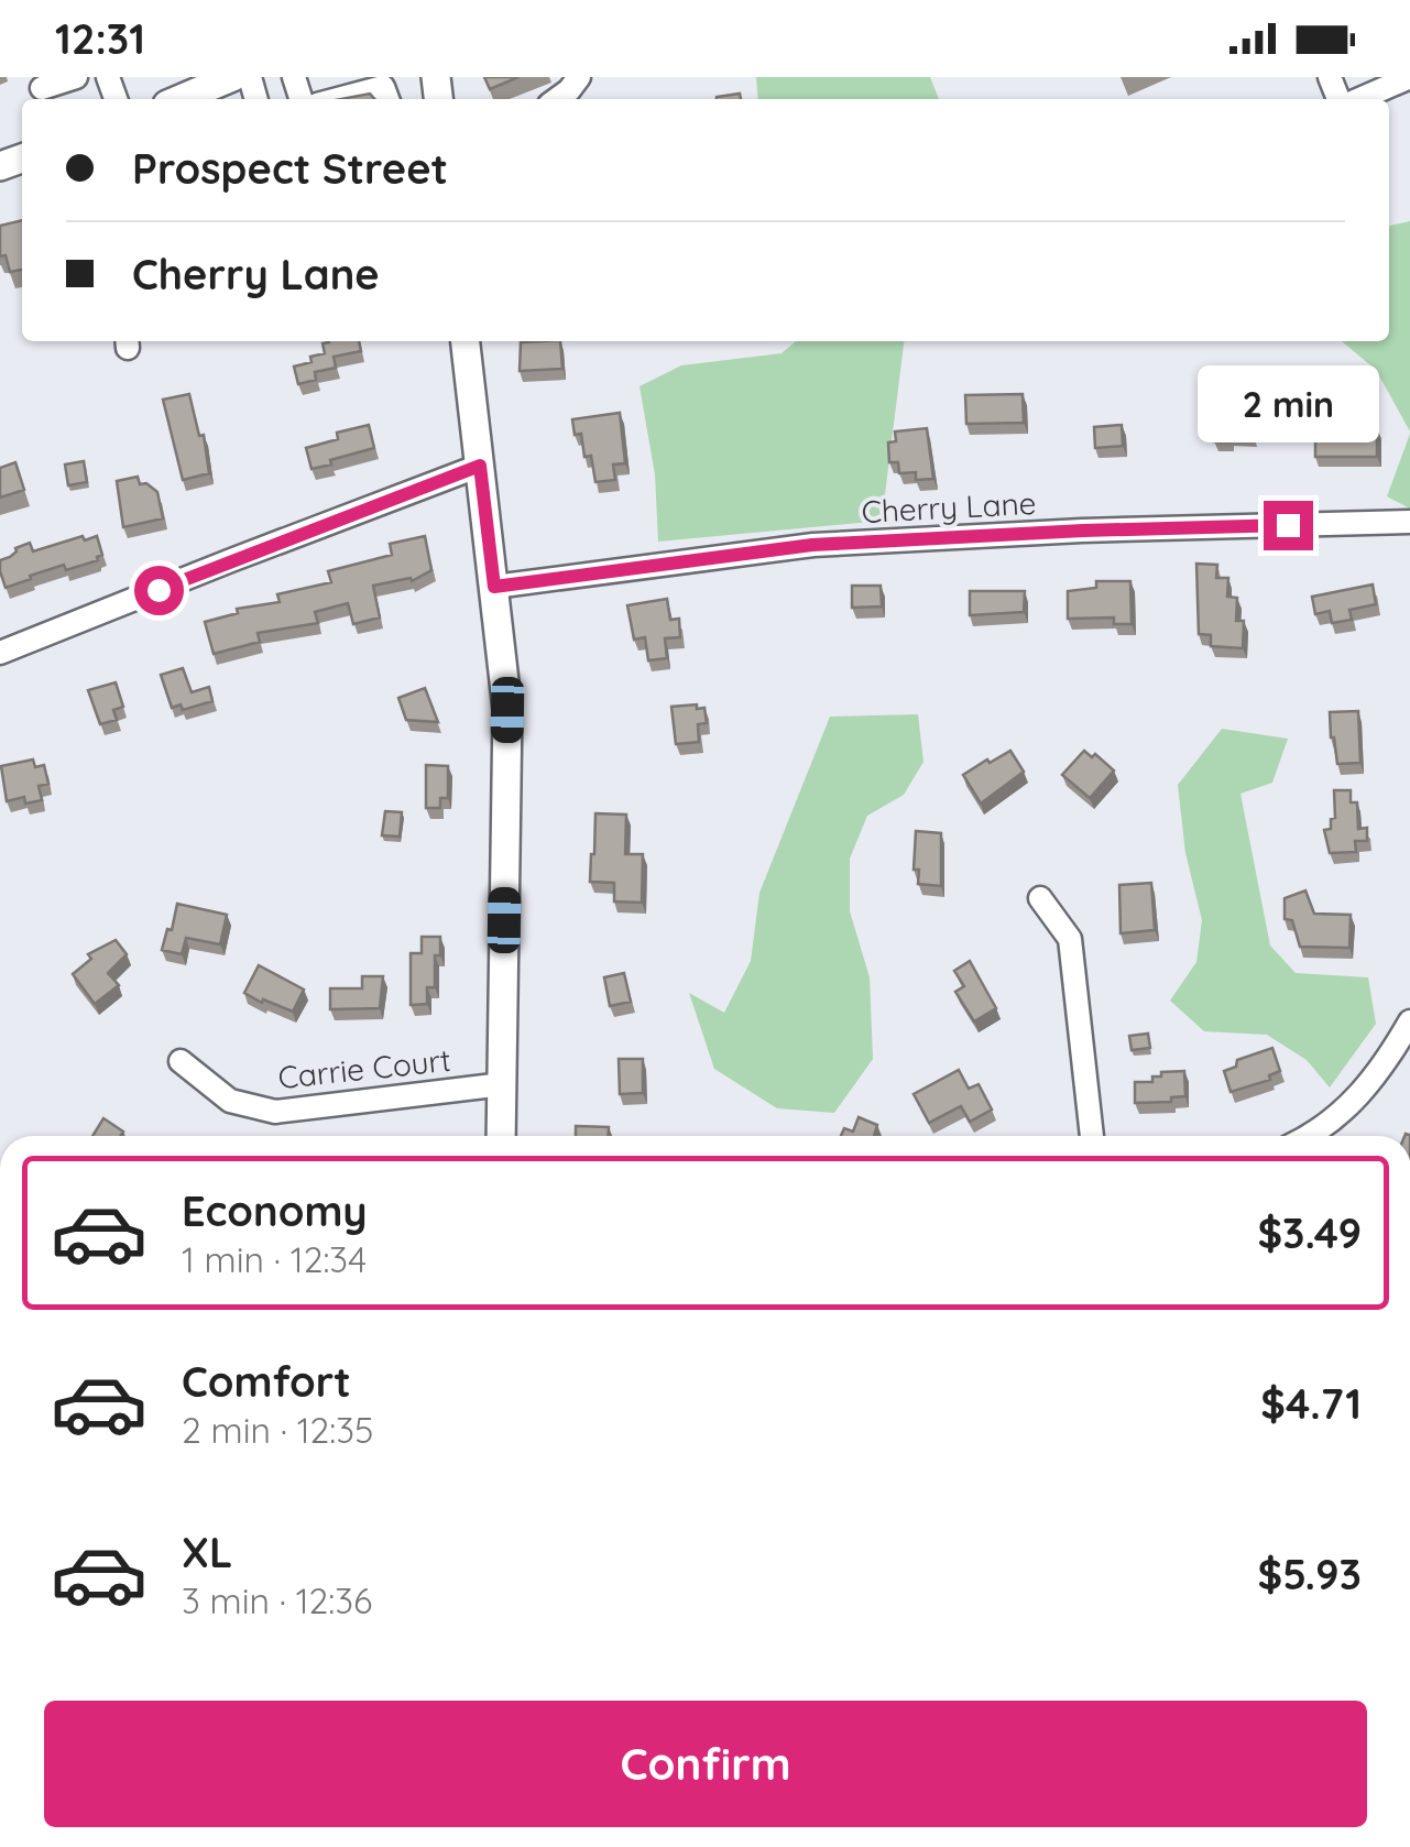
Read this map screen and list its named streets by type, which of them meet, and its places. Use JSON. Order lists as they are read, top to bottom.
{
  "streets": {
    "street": ["Cherry Lane", "Carrie Court"]
  },
  "page": {
    "status": "12:31",
    "banner": ["Prospect Street", "Cherry Lane"],
    "bubble": "2 min",
    "list": [
      {
        "name": "Economy",
        "note": "1 min · 12:34",
        "value": "$3.49"
      },
      {
        "name": "Comfort",
        "note": "2 min · 12:35",
        "value": "$4.71"
      },
      {
        "name": "XL",
        "note": "3 min · 12:36",
        "value": "$5.93"
      }
    ],
    "buttons": "Confirm"
  }
}
